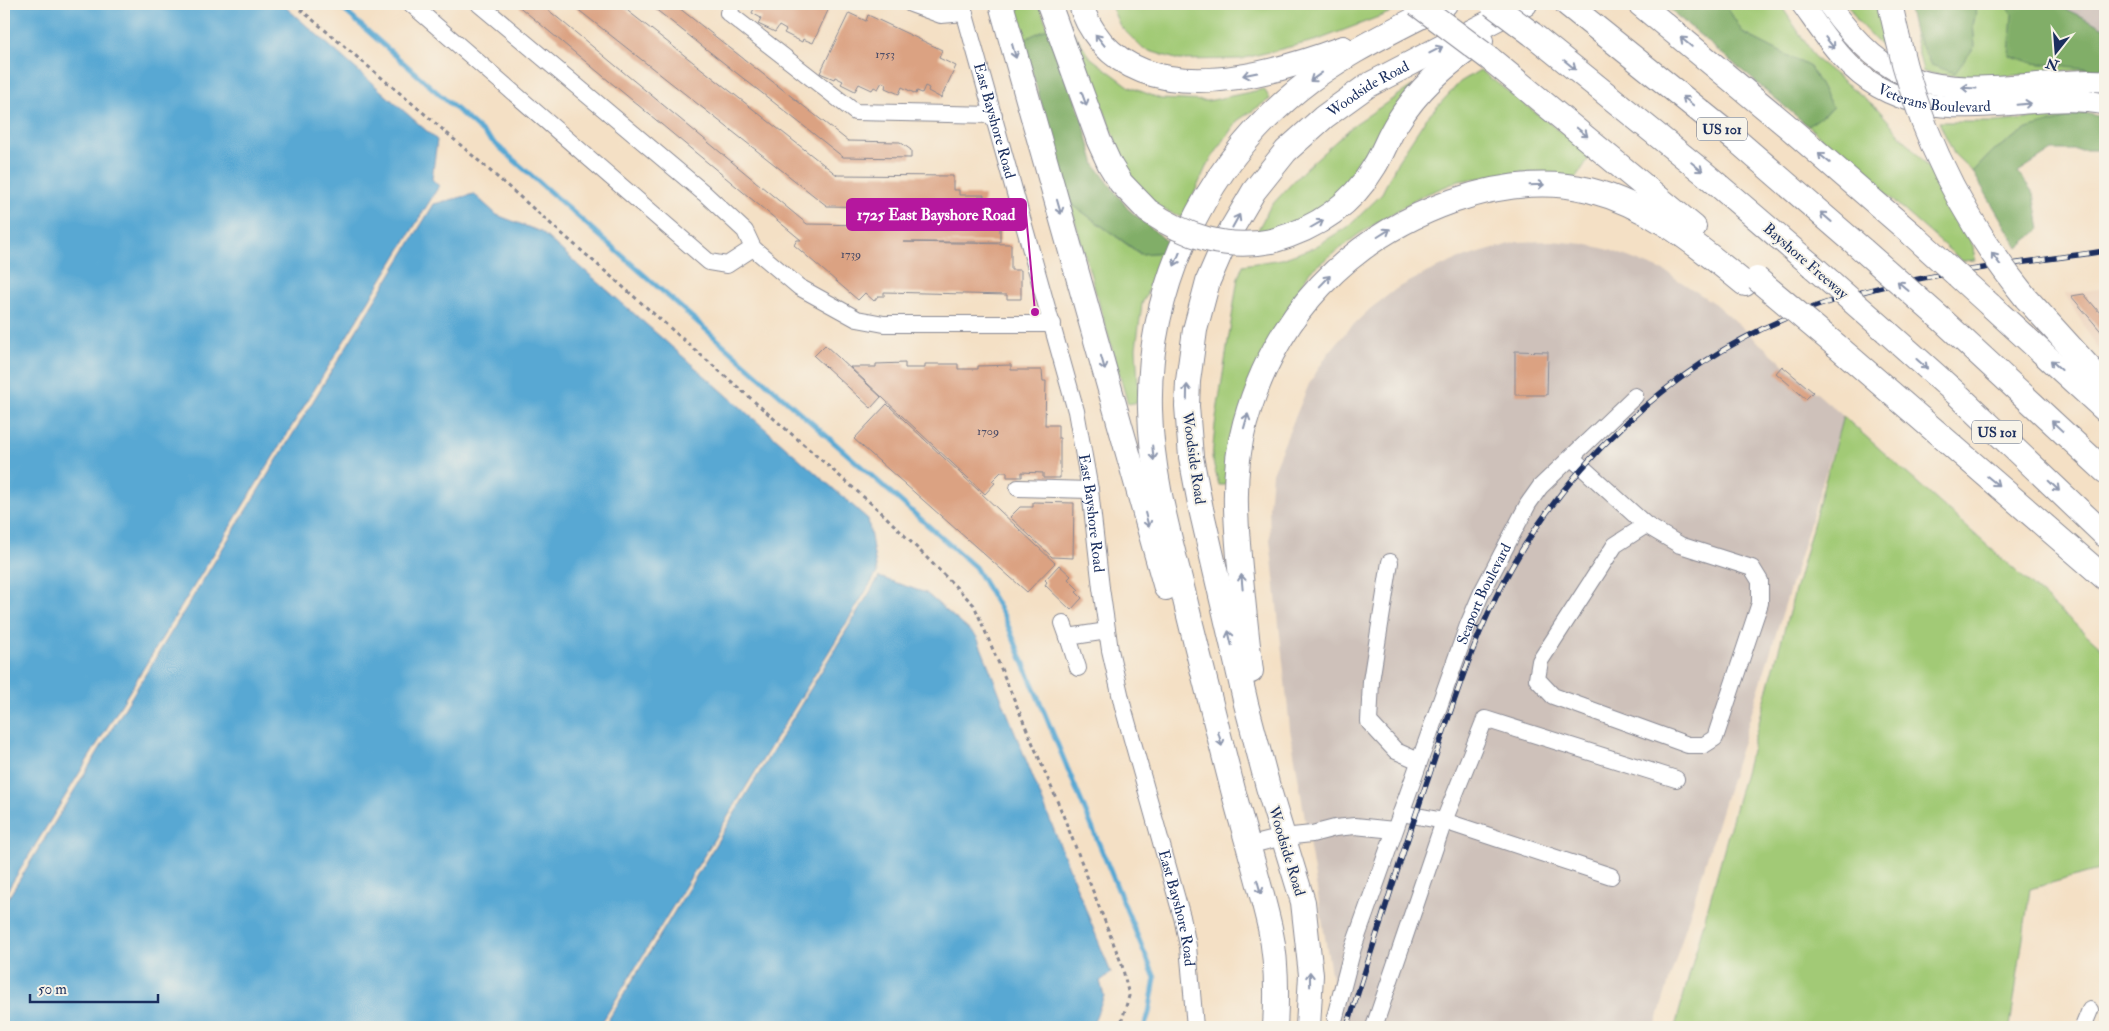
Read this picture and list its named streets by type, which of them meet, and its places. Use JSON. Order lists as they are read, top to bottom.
{
  "streets": {
    "highway": ["Woodside Road", "US 101", "Bayshore Freeway"],
    "main road": ["Veterans Boulevard"],
    "street": ["East Bayshore Road", "Seaport Boulevard"]
  },
  "one_way": ["Woodside Road"],
  "places": ["1725 East Bayshore Road"],
  "house_numbers": ["1753", "1739", "1709"],
  "scale_bar": "50 m",
  "north": "bottom"
}
